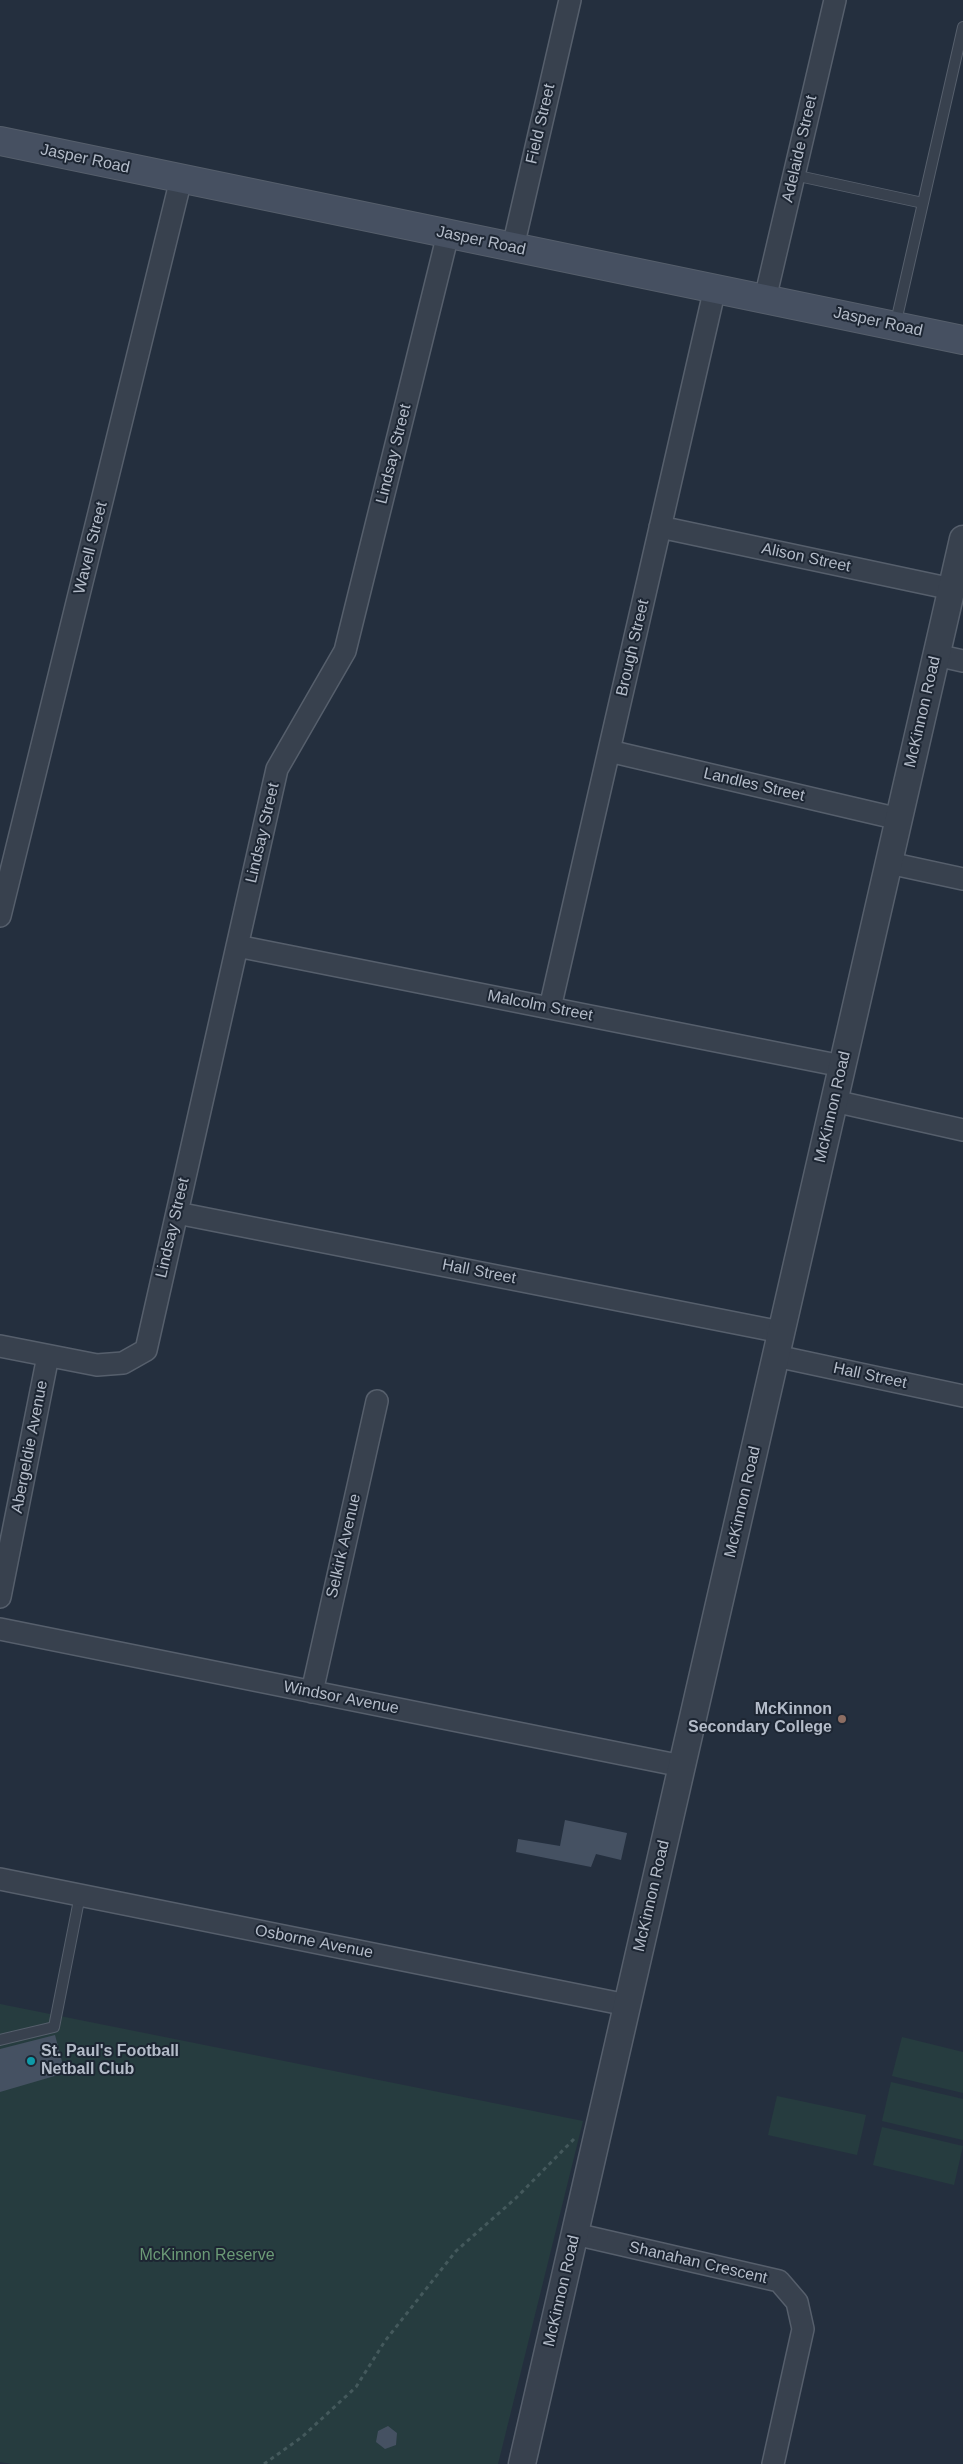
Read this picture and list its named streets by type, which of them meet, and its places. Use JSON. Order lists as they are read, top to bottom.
{
  "streets": {
    "main road": ["Jasper Road"],
    "street": [
      "Field Street",
      "Adelaide Street",
      "Lindsay Street",
      "Wavell Street",
      "Alison Street",
      "Brough Street",
      "McKinnon Road",
      "Landles Street",
      "Malcolm Street",
      "Hall Street",
      "Abergeldie Avenue",
      "Selkirk Avenue",
      "Windsor Avenue",
      "Osborne Avenue",
      "Shanahan Crescent"
    ]
  },
  "crossings": [
    ["Field Street", "Jasper Road"],
    ["Adelaide Street", "Jasper Road"],
    ["Jasper Road", "Lindsay Street"],
    ["Jasper Road", "Wavell Street"],
    ["Jasper Road", "Brough Street"],
    ["Lindsay Street", "Malcolm Street"],
    ["Lindsay Street", "Hall Street"],
    ["Lindsay Street", "Abergeldie Avenue"],
    ["Alison Street", "Brough Street"],
    ["Alison Street", "McKinnon Road"],
    ["Brough Street", "Landles Street"],
    ["Brough Street", "Malcolm Street"],
    ["McKinnon Road", "Landles Street"],
    ["McKinnon Road", "Malcolm Street"],
    ["McKinnon Road", "Hall Street"],
    ["McKinnon Road", "Windsor Avenue"],
    ["McKinnon Road", "Osborne Avenue"],
    ["McKinnon Road", "Shanahan Crescent"],
    ["Selkirk Avenue", "Windsor Avenue"]
  ],
  "parks": ["McKinnon Reserve"],
  "places": ["McKinnon Secondary College", "St. Paul's Football Netball Club"]
}
